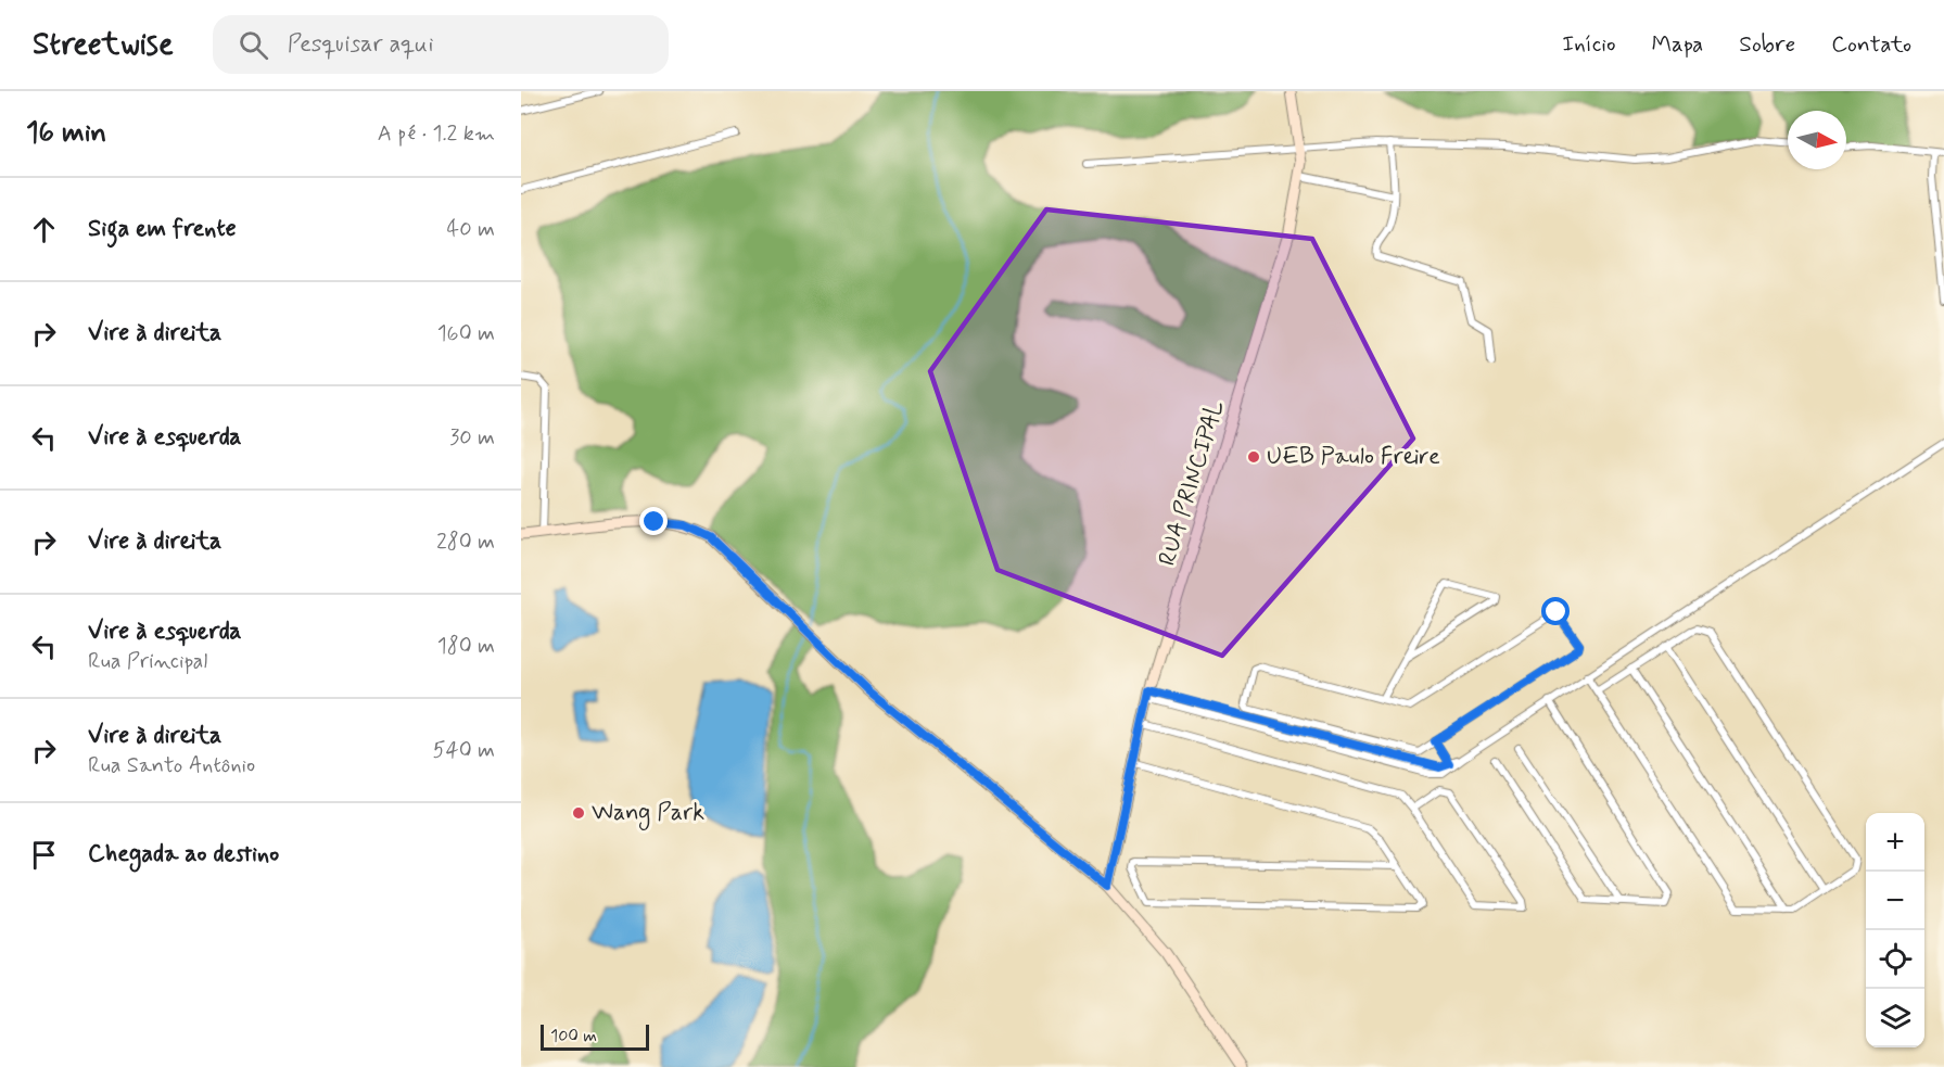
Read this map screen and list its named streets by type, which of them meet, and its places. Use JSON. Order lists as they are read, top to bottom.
{
  "streets": {
    "main road": ["RUA PRINCIPAL"]
  },
  "places": ["UEB Paulo Freire", "Wang Park"],
  "scale_bar": "100 m",
  "north": "right",
  "page": {
    "header": "Streetwise",
    "search": "Pesquisar aqui",
    "nav": [
      "Início",
      "Mapa",
      "Sobre",
      "Contato"
    ],
    "heading": ["16 min", "A pé · 1.2 km"],
    "list": [
      ["Siga em frente", "40 m"],
      ["Vire à direita", "160 m"],
      ["Vire à esquerda", "30 m"],
      ["Vire à direita", "280 m"],
      ["Vire à esquerda", "Rua Principal", "180 m"],
      ["Vire à direita", "Rua Santo Antônio", "540 m"],
      "Chegada ao destino"
    ],
    "map_buttons": ["+", "−"],
    "scale": "100 m"
  }
}
